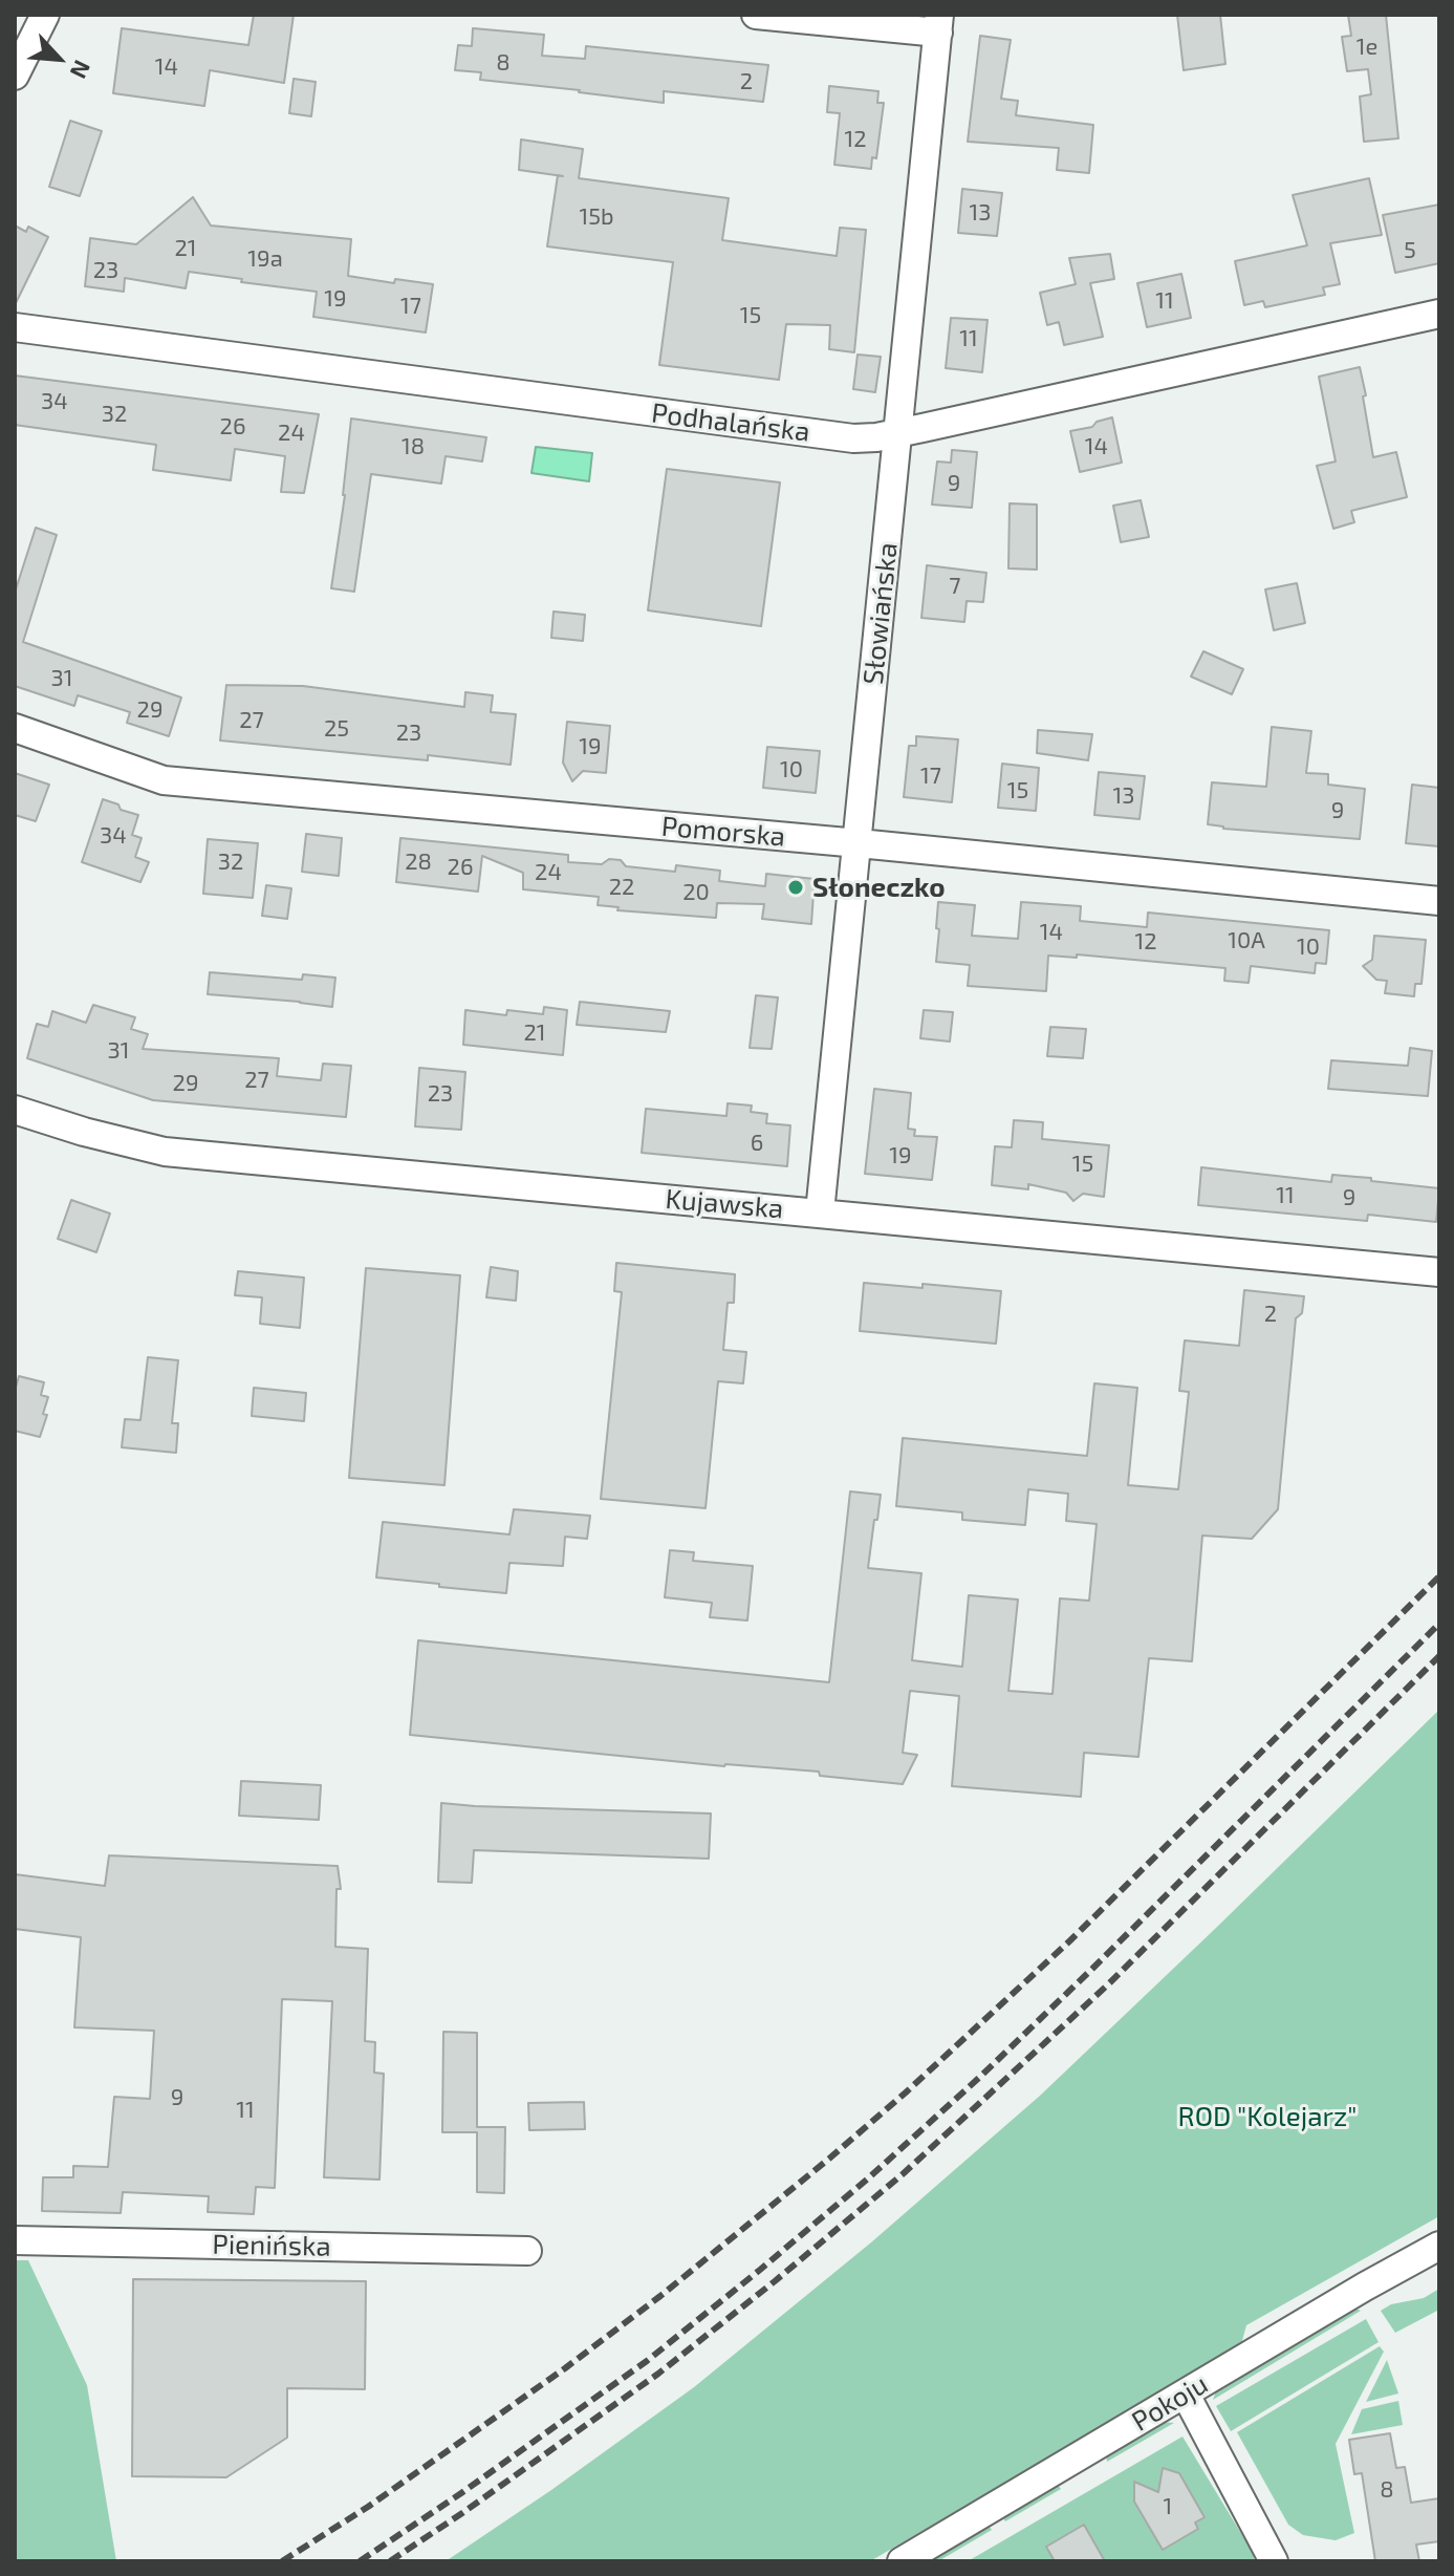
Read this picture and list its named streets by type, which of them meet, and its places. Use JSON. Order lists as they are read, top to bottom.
{
  "streets": {
    "street": [
      "Podhalańska",
      "Słowiańska",
      "Pomorska",
      "Kujawska",
      "Pienińska",
      "Pokoju"
    ]
  },
  "crossings": [
    ["Podhalańska", "Słowiańska"],
    ["Słowiańska", "Pomorska"],
    ["Słowiańska", "Kujawska"]
  ],
  "parks": ["ROD \"Kolejarz\""],
  "places": ["Słoneczko"],
  "house_numbers": [
    "1e",
    "8",
    "14",
    "2",
    "12",
    "13",
    "15b",
    "21",
    "5",
    "19a",
    "23",
    "19",
    "11",
    "17",
    "15",
    "11",
    "34",
    "32",
    "26",
    "24",
    "18",
    "14",
    "9",
    "7",
    "31",
    "29",
    "27",
    "25",
    "23",
    "19",
    "10",
    "17",
    "15",
    "13",
    "9",
    "34",
    "32",
    "28",
    "26",
    "24",
    "22",
    "20",
    "14",
    "10A",
    "12",
    "10",
    "21",
    "31",
    "27",
    "29",
    "23",
    "6",
    "19",
    "15",
    "11",
    "9",
    "2",
    "9",
    "11",
    "8",
    "1"
  ],
  "north": "bottom right"
}
